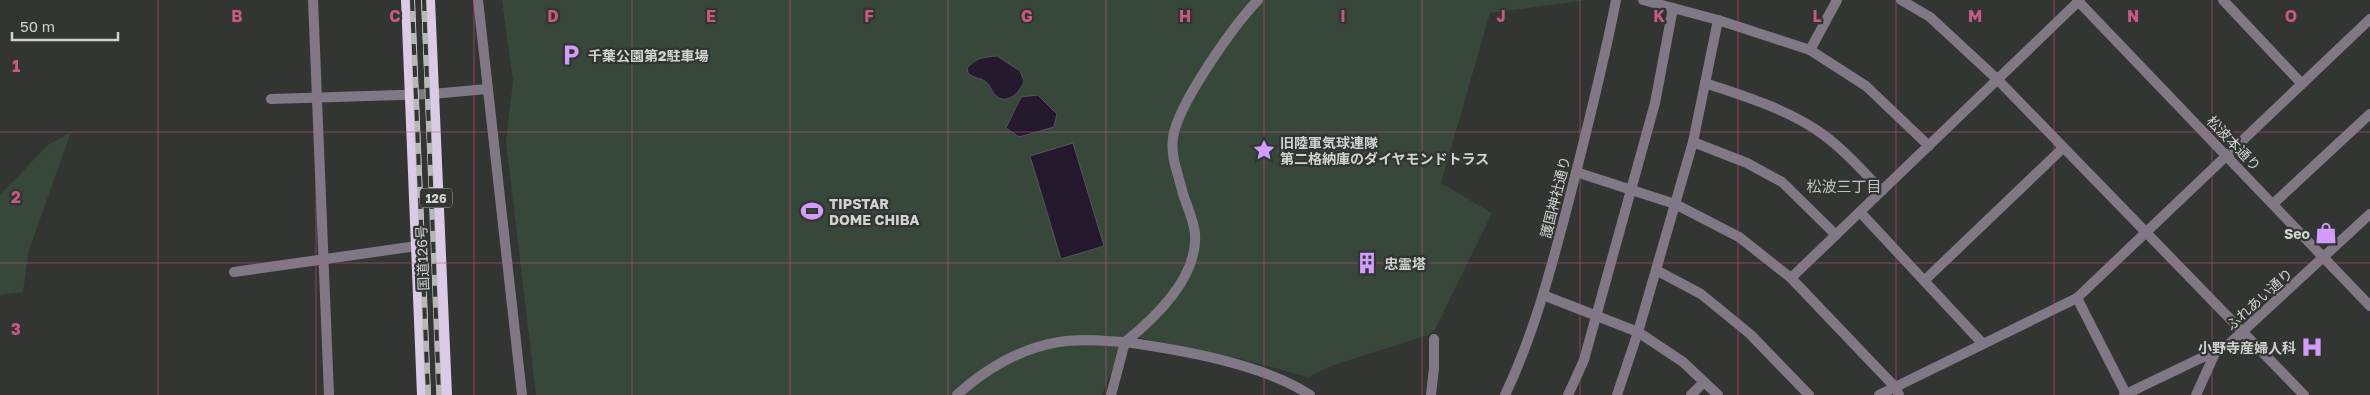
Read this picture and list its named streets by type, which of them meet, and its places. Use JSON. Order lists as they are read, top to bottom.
{
  "streets": {
    "highway": ["126", "国道126号"],
    "street": ["松波本通り", "護国神社通り", "ふれあい通り"]
  },
  "crossings": [
    ["松波本通り", "ふれあい通り"]
  ],
  "districts": ["松波三丁目"],
  "places": {
    "parking": ["千葉公園第2駐車場"],
    "place": ["旧陸軍気球連隊 第二格納庫のダイヤモンドトラス"],
    "sports": ["TIPSTAR DOME CHIBA"],
    "shop": ["Seo"],
    "building": ["忠霊塔"],
    "hospital": ["小野寺産婦人科"]
  },
  "scale_bar": "50 m",
  "grid": {
    "columns": [
      "B",
      "C",
      "D",
      "E",
      "F",
      "G",
      "H",
      "I",
      "J",
      "K",
      "L",
      "M",
      "N",
      "O"
    ],
    "rows": ["1", "2", "3"]
  }
}
